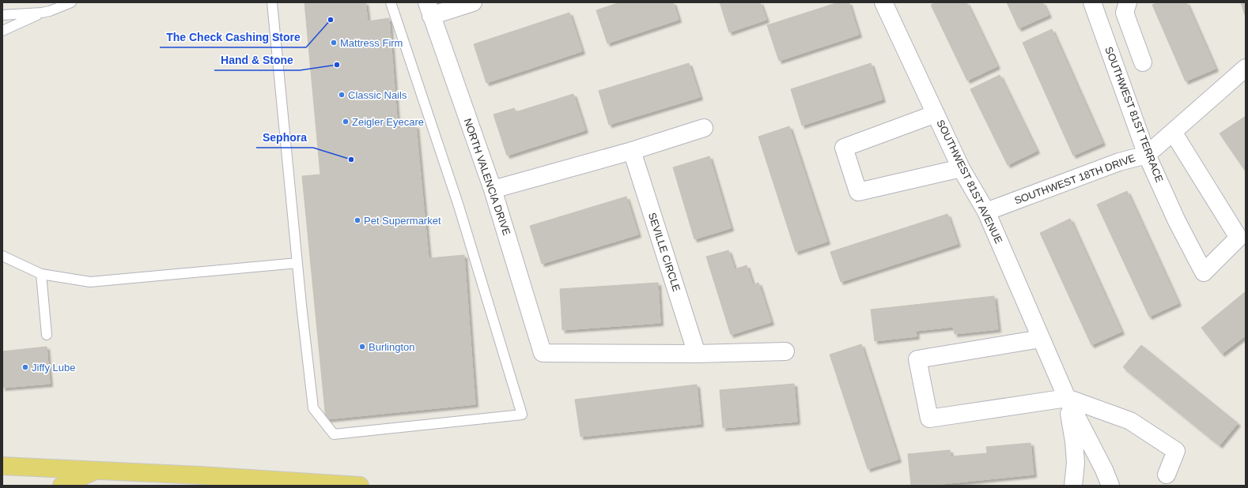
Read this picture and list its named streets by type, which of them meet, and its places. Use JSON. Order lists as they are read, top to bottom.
{
  "streets": {
    "street": [
      "SOUTHWEST 81ST TERRACE",
      "NORTH VALENCIA DRIVE",
      "SOUTHWEST 18TH DRIVE",
      "SOUTHWEST 81ST AVENUE",
      "SEVILLE CIRCLE"
    ]
  },
  "crossings": [
    ["SOUTHWEST 81ST TERRACE", "SOUTHWEST 18TH DRIVE"],
    ["NORTH VALENCIA DRIVE", "SEVILLE CIRCLE"],
    ["SOUTHWEST 18TH DRIVE", "SOUTHWEST 81ST AVENUE"]
  ],
  "places": [
    "The Check Cashing Store",
    "Mattress Firm",
    "Hand & Stone",
    "Classic Nails",
    "Zeigler Eyecare",
    "Sephora",
    "Pet Supermarket",
    "Burlington",
    "Jiffy Lube"
  ]
}
